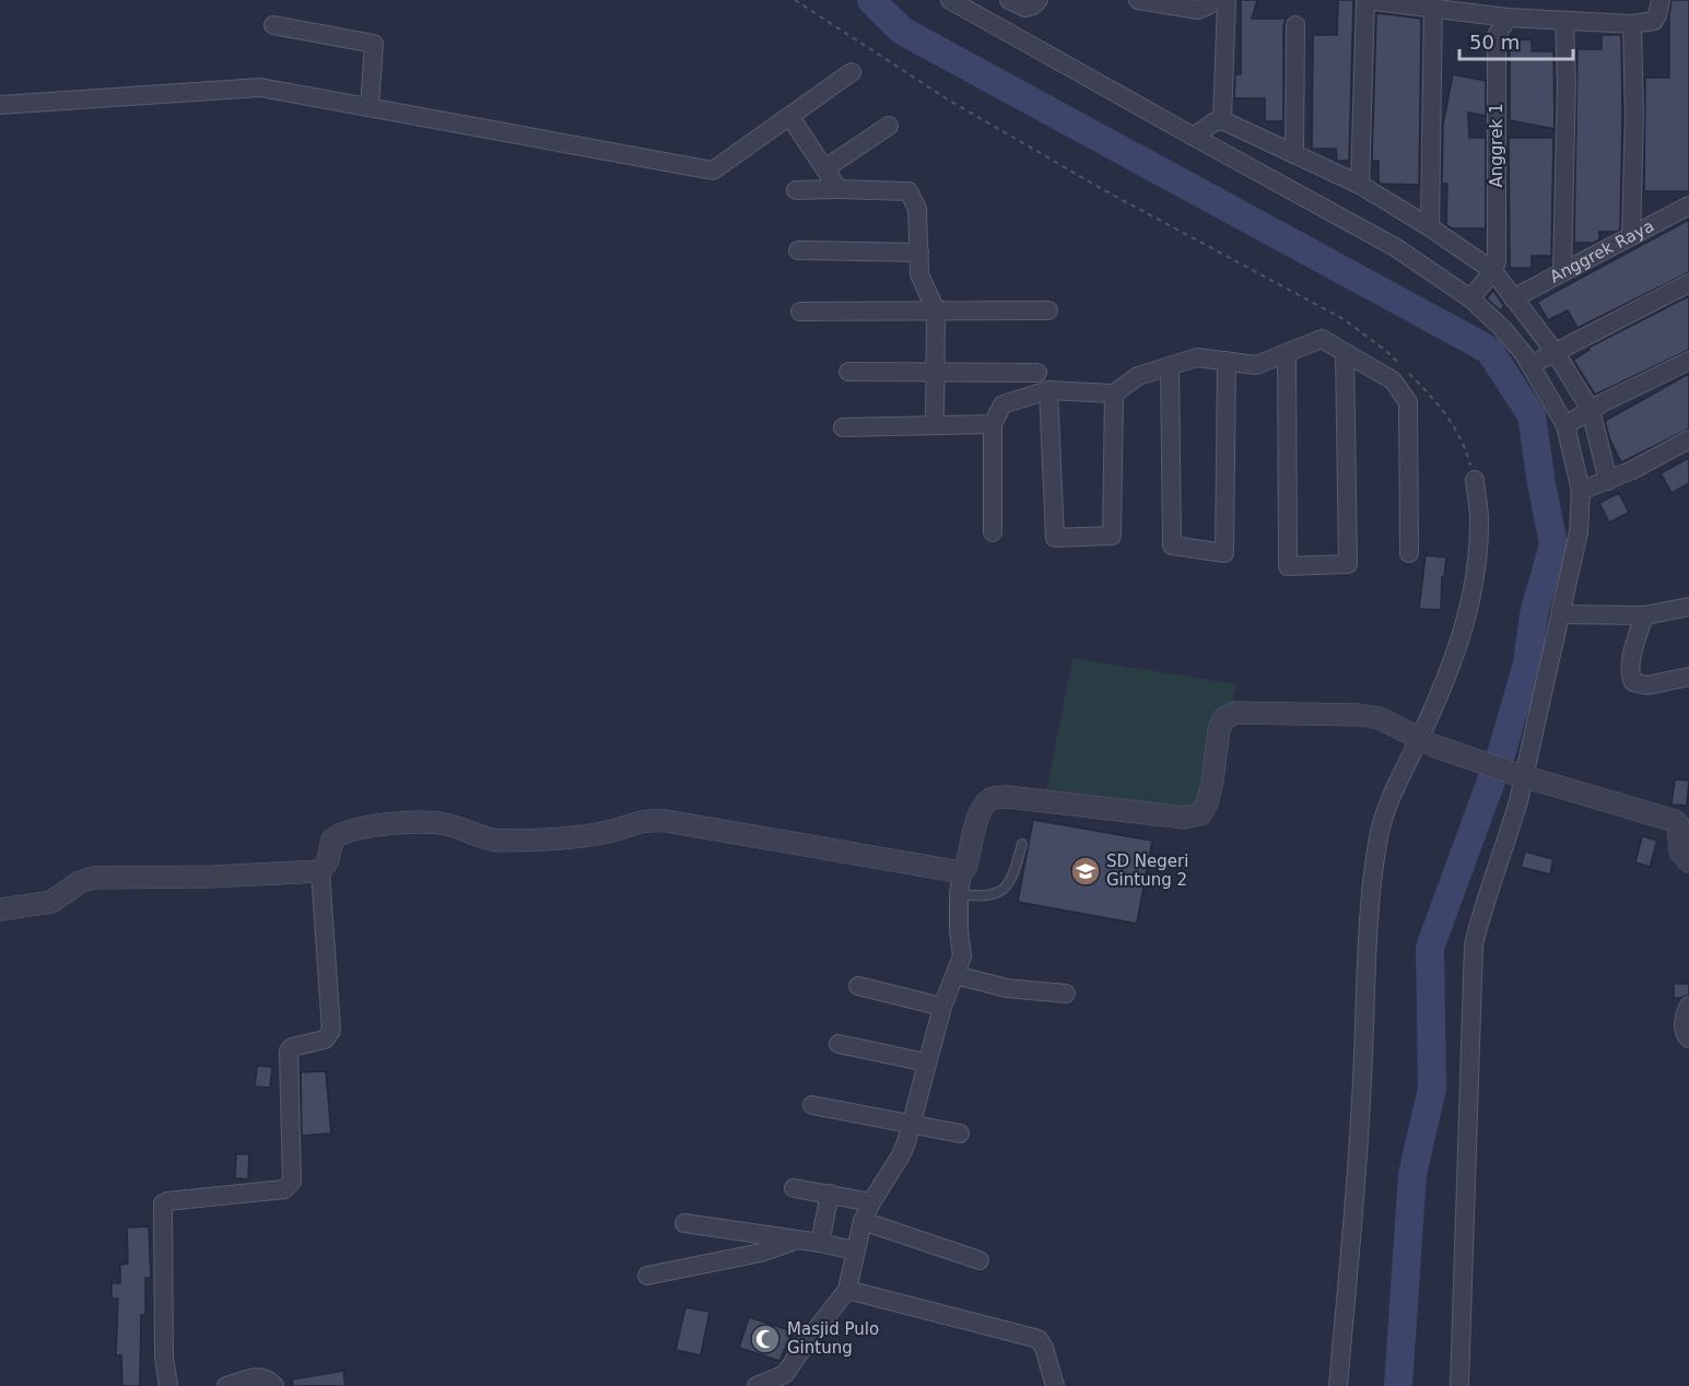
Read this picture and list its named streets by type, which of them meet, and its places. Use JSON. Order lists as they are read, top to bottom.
{
  "streets": {
    "street": ["Anggrek 1", "Anggrek Raya"]
  },
  "places": {
    "school or university": ["SD Negeri Gintung 2"],
    "mosque": ["Masjid Pulo Gintung"]
  },
  "scale_bar": "50 m"
}
